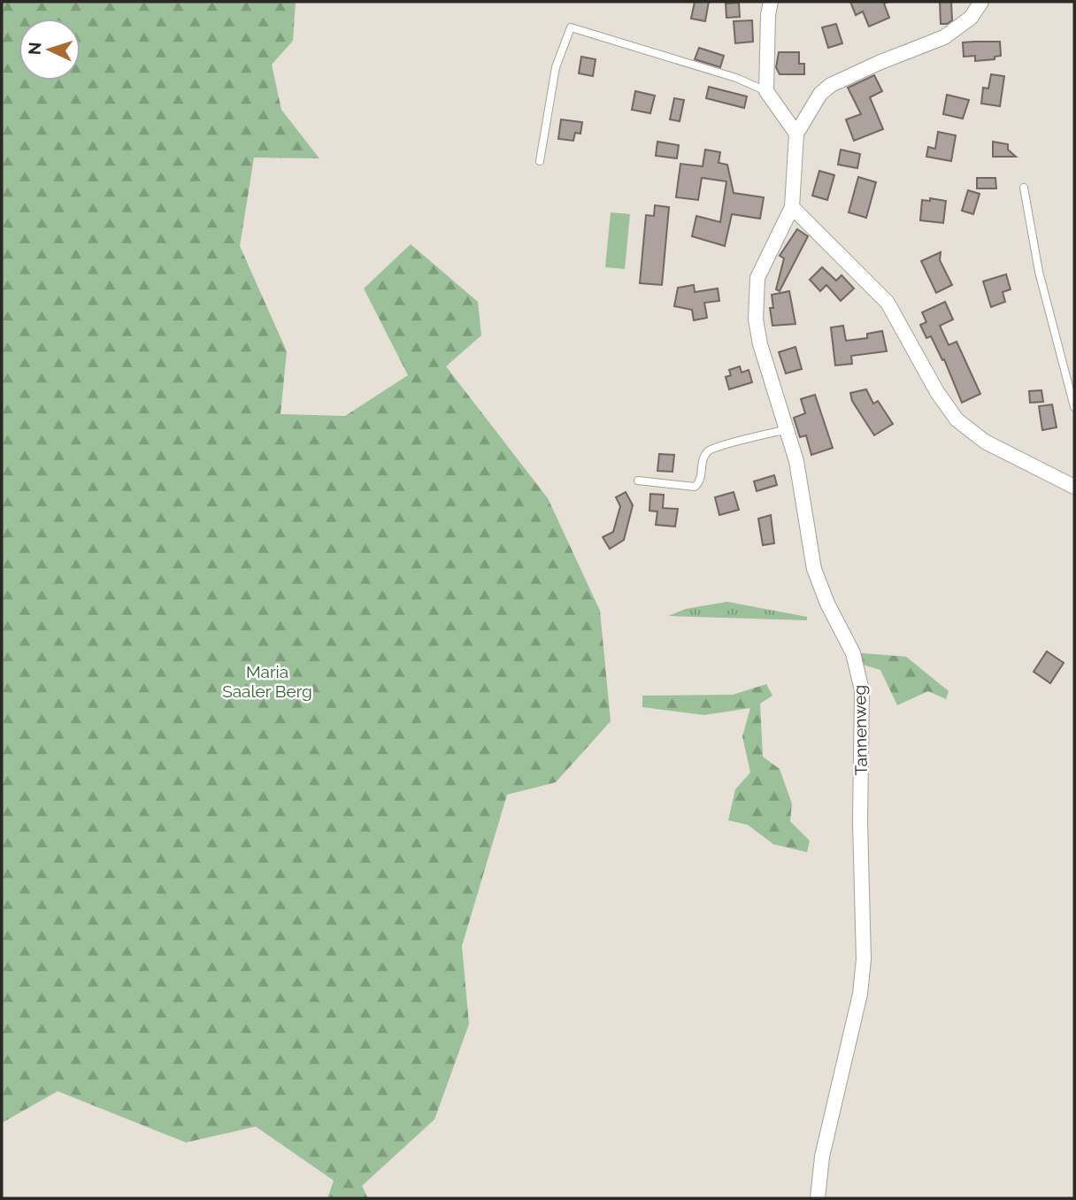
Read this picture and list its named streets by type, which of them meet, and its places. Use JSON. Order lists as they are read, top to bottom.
{
  "streets": {
    "street": ["Tannenweg"]
  },
  "parks": ["Maria Saaler Berg"],
  "north": "left"
}
